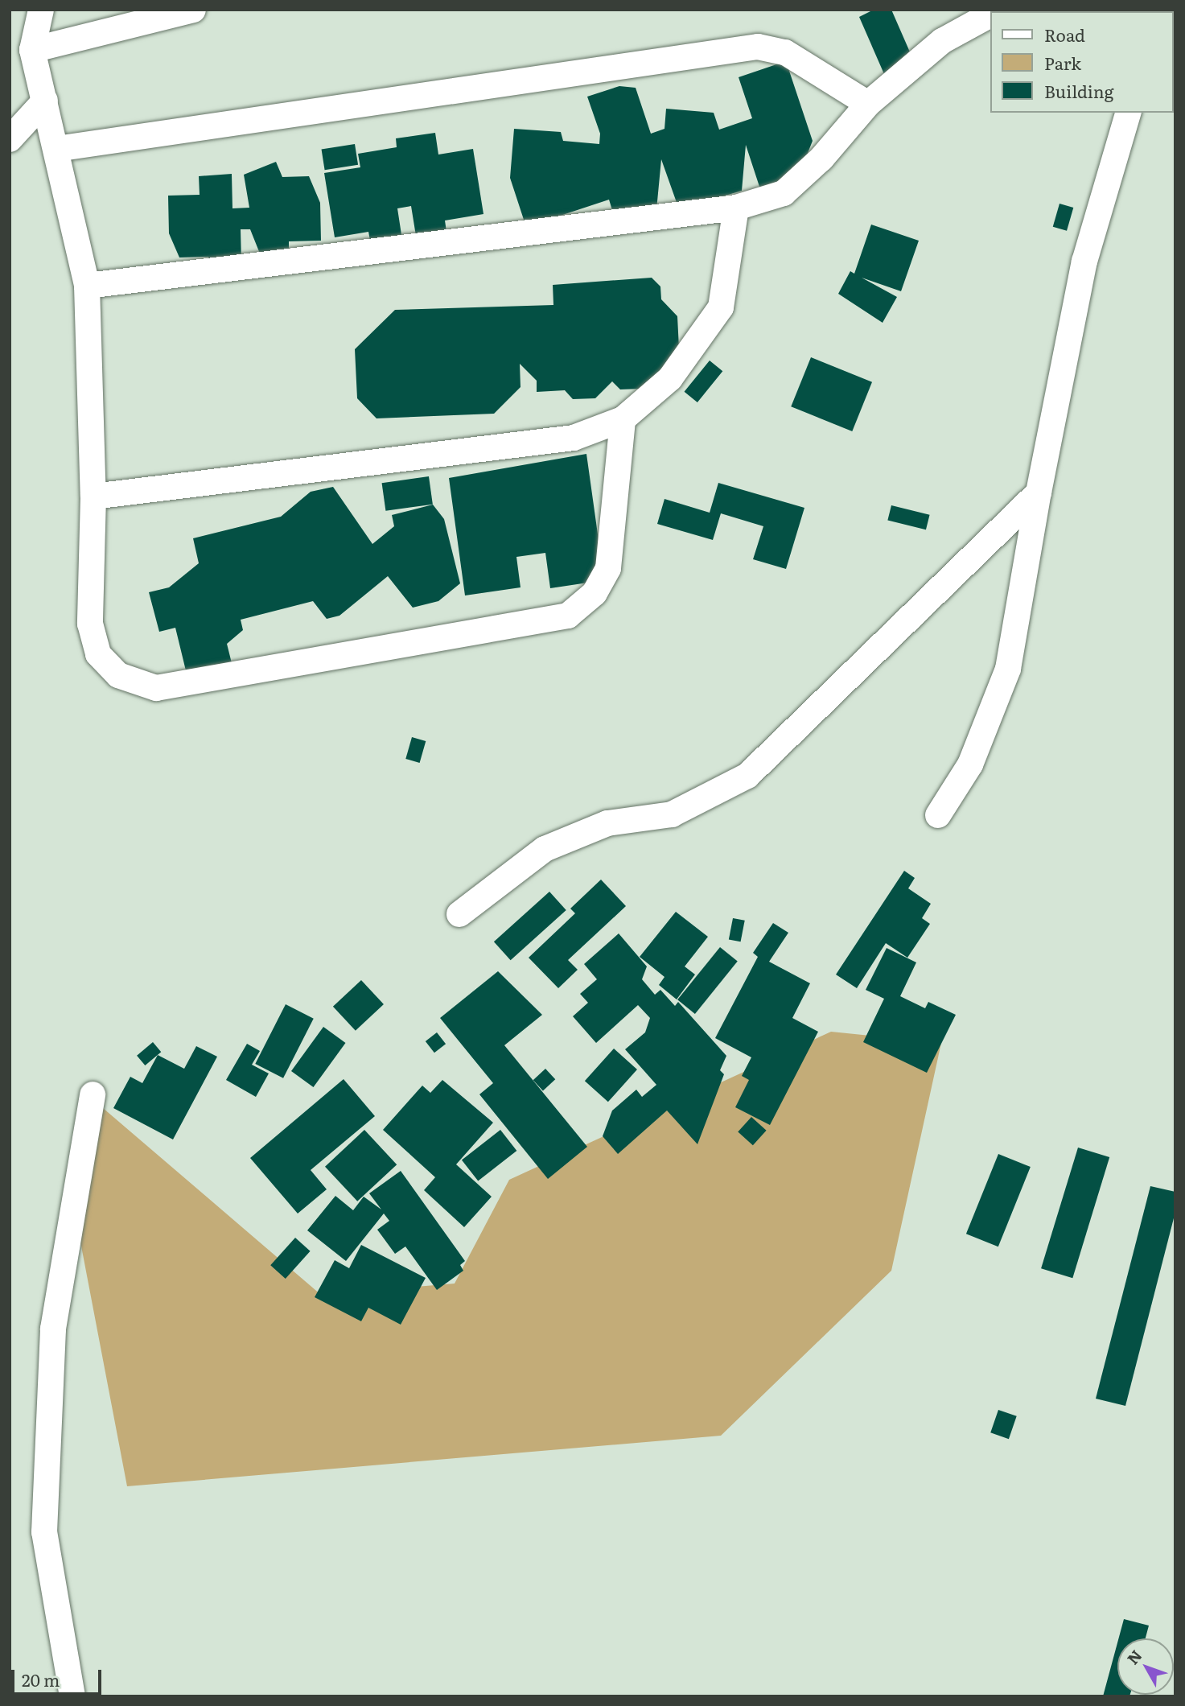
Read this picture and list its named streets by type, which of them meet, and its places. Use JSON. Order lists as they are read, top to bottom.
{
  "legend": ["Road", "Park", "Building"],
  "scale_bar": "20 m",
  "north": "top left"
}
